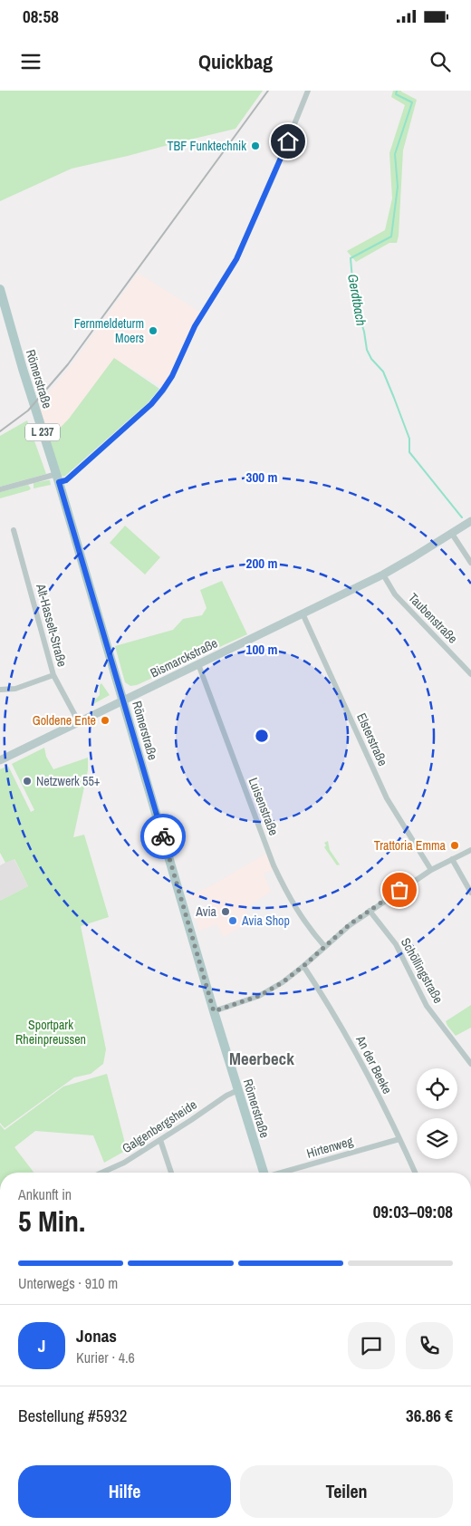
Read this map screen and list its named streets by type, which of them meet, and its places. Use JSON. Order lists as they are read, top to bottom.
{
  "streets": {
    "main road": ["Römerstraße", "L 237", "Bismarckstraße"],
    "street": [
      "Taubenstraße",
      "Alt-Hasselt-Straße",
      "Elsterstraße",
      "Luisenstraße",
      "Schöllingstraße",
      "An der Beeke",
      "Galgenbergsheide",
      "Hirtenweg"
    ]
  },
  "crossings": [
    ["Römerstraße", "Bismarckstraße"],
    ["Römerstraße", "Galgenbergsheide"],
    ["Taubenstraße", "Bismarckstraße"],
    ["Alt-Hasselt-Straße", "Bismarckstraße"],
    ["Bismarckstraße", "Elsterstraße"],
    ["Bismarckstraße", "Luisenstraße"],
    ["An der Beeke", "Hirtenweg"]
  ],
  "districts": ["Meerbeck"],
  "water": ["Gerdtbach"],
  "parks": ["Sportpark Rheinpreussen"],
  "places": [
    "TBF Funktechnik",
    "Fernmeldeturm Moers",
    "Goldene Ente",
    "Netzwerk 55+",
    "Trattoria Emma",
    "Avia",
    "Avia Shop"
  ],
  "page": {
    "status": "08:58",
    "header": "Quickbag",
    "heading": ["5 Min.", "Ankunft in", "09:03–09:08"],
    "panel": [
      "Jonas",
      "Kurier · 4.6",
      "Bestellung #5932",
      "36.86 €"
    ],
    "bar": "Unterwegs · 910 m",
    "round": "J",
    "buttons": ["Hilfe", "Teilen"]
  },
  "rings": ["300 m", "200 m", "100 m"]
}
